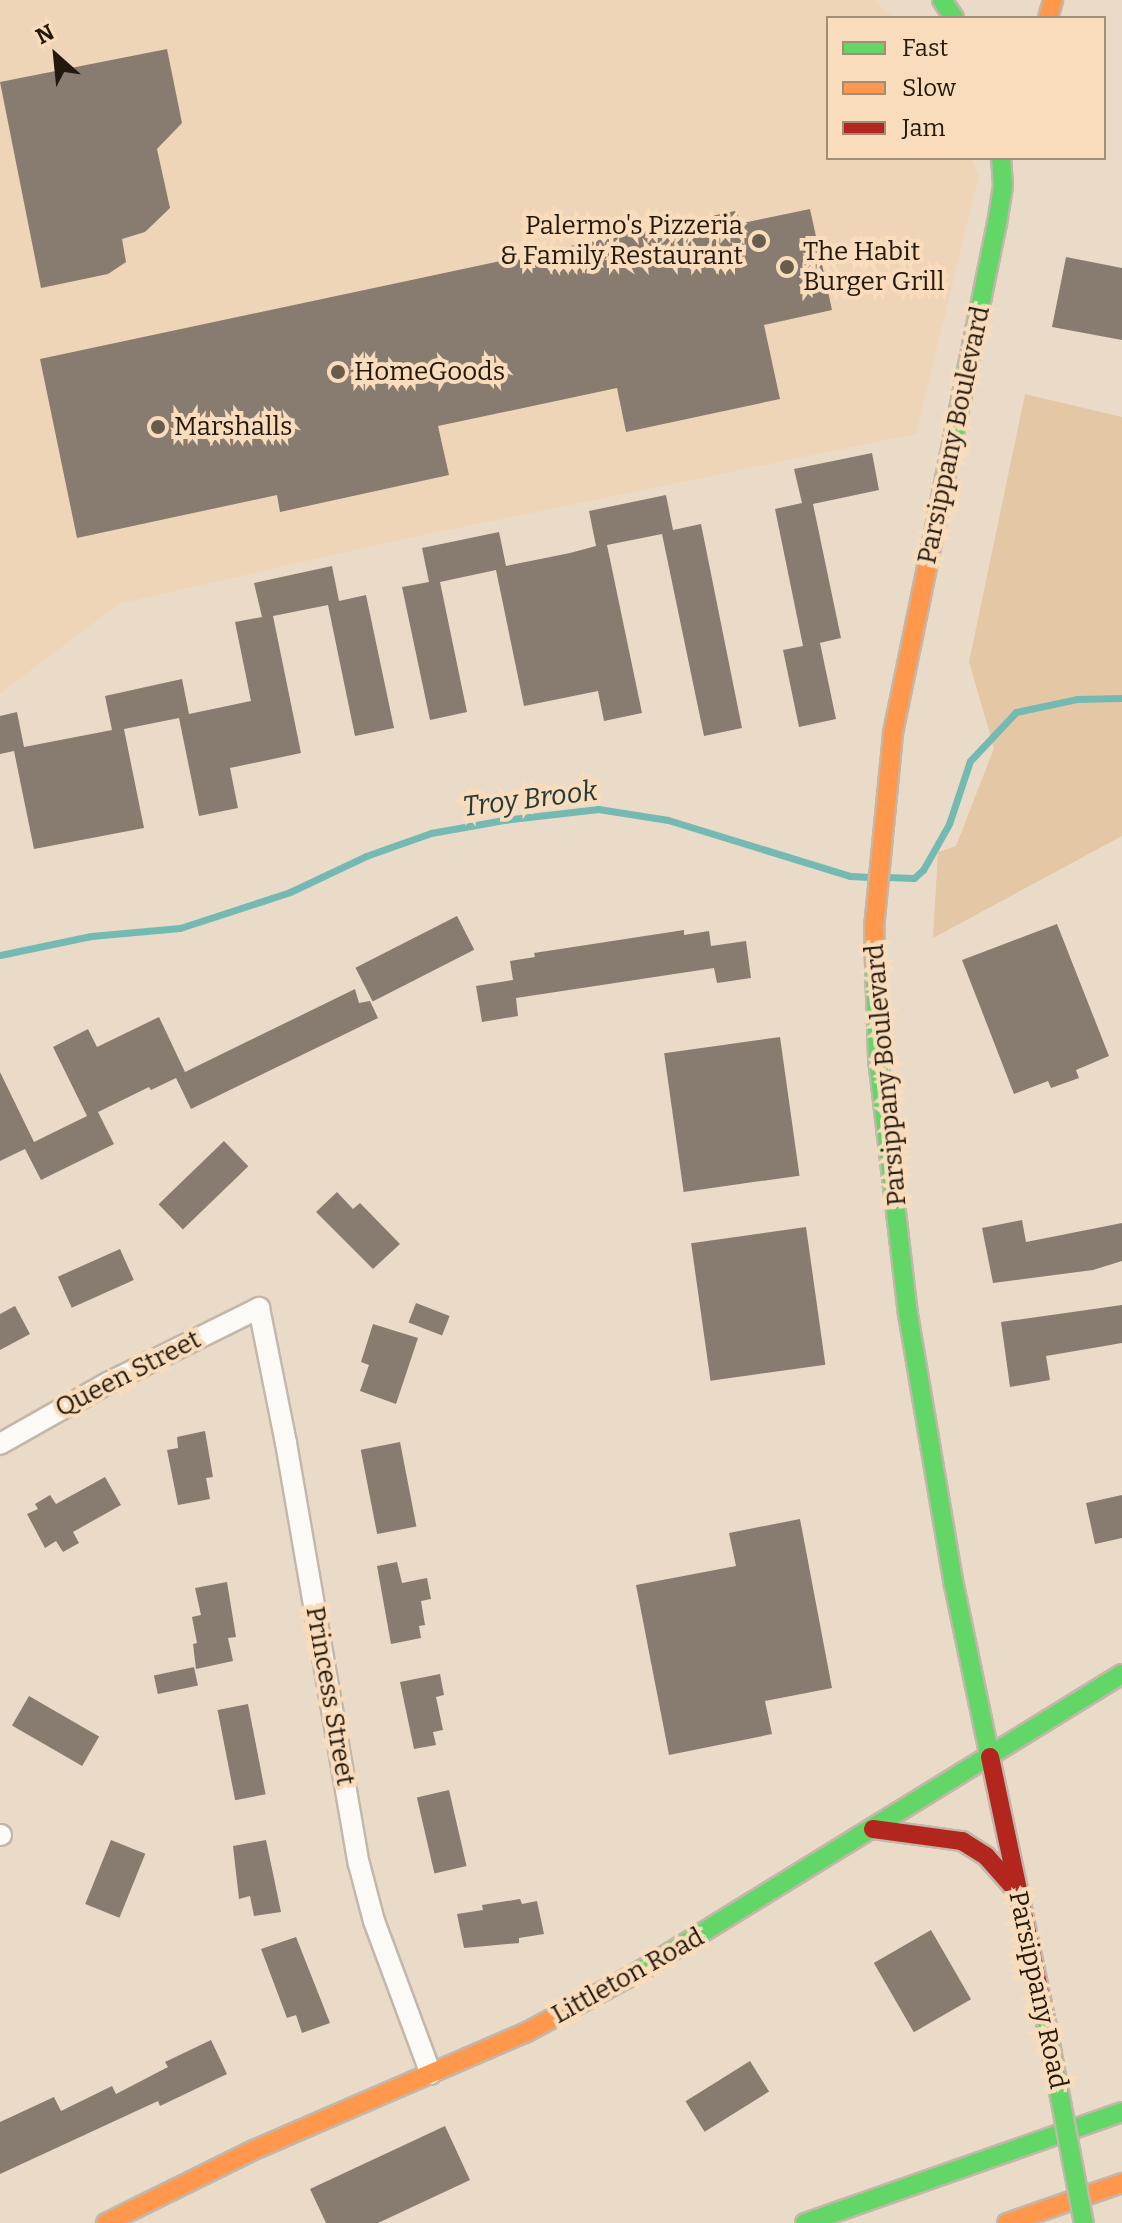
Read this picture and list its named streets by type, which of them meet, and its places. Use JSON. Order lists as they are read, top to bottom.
{
  "streets": {
    "main road": ["Parsippany Boulevard", "Littleton Road", "Parsippany Road"],
    "street": ["Queen Street", "Princess Street"]
  },
  "crossings": [
    ["Parsippany Boulevard", "Littleton Road"],
    ["Parsippany Boulevard", "Parsippany Road"],
    ["Queen Street", "Princess Street"],
    ["Princess Street", "Littleton Road"],
    ["Littleton Road", "Parsippany Road"]
  ],
  "water": ["Troy Brook"],
  "places": [
    "Palermo's Pizzeria & Family Restaurant",
    "The Habit Burger Grill",
    "HomeGoods",
    "Marshalls"
  ],
  "legend": ["Fast", "Slow", "Jam"],
  "north": "top left"
}
